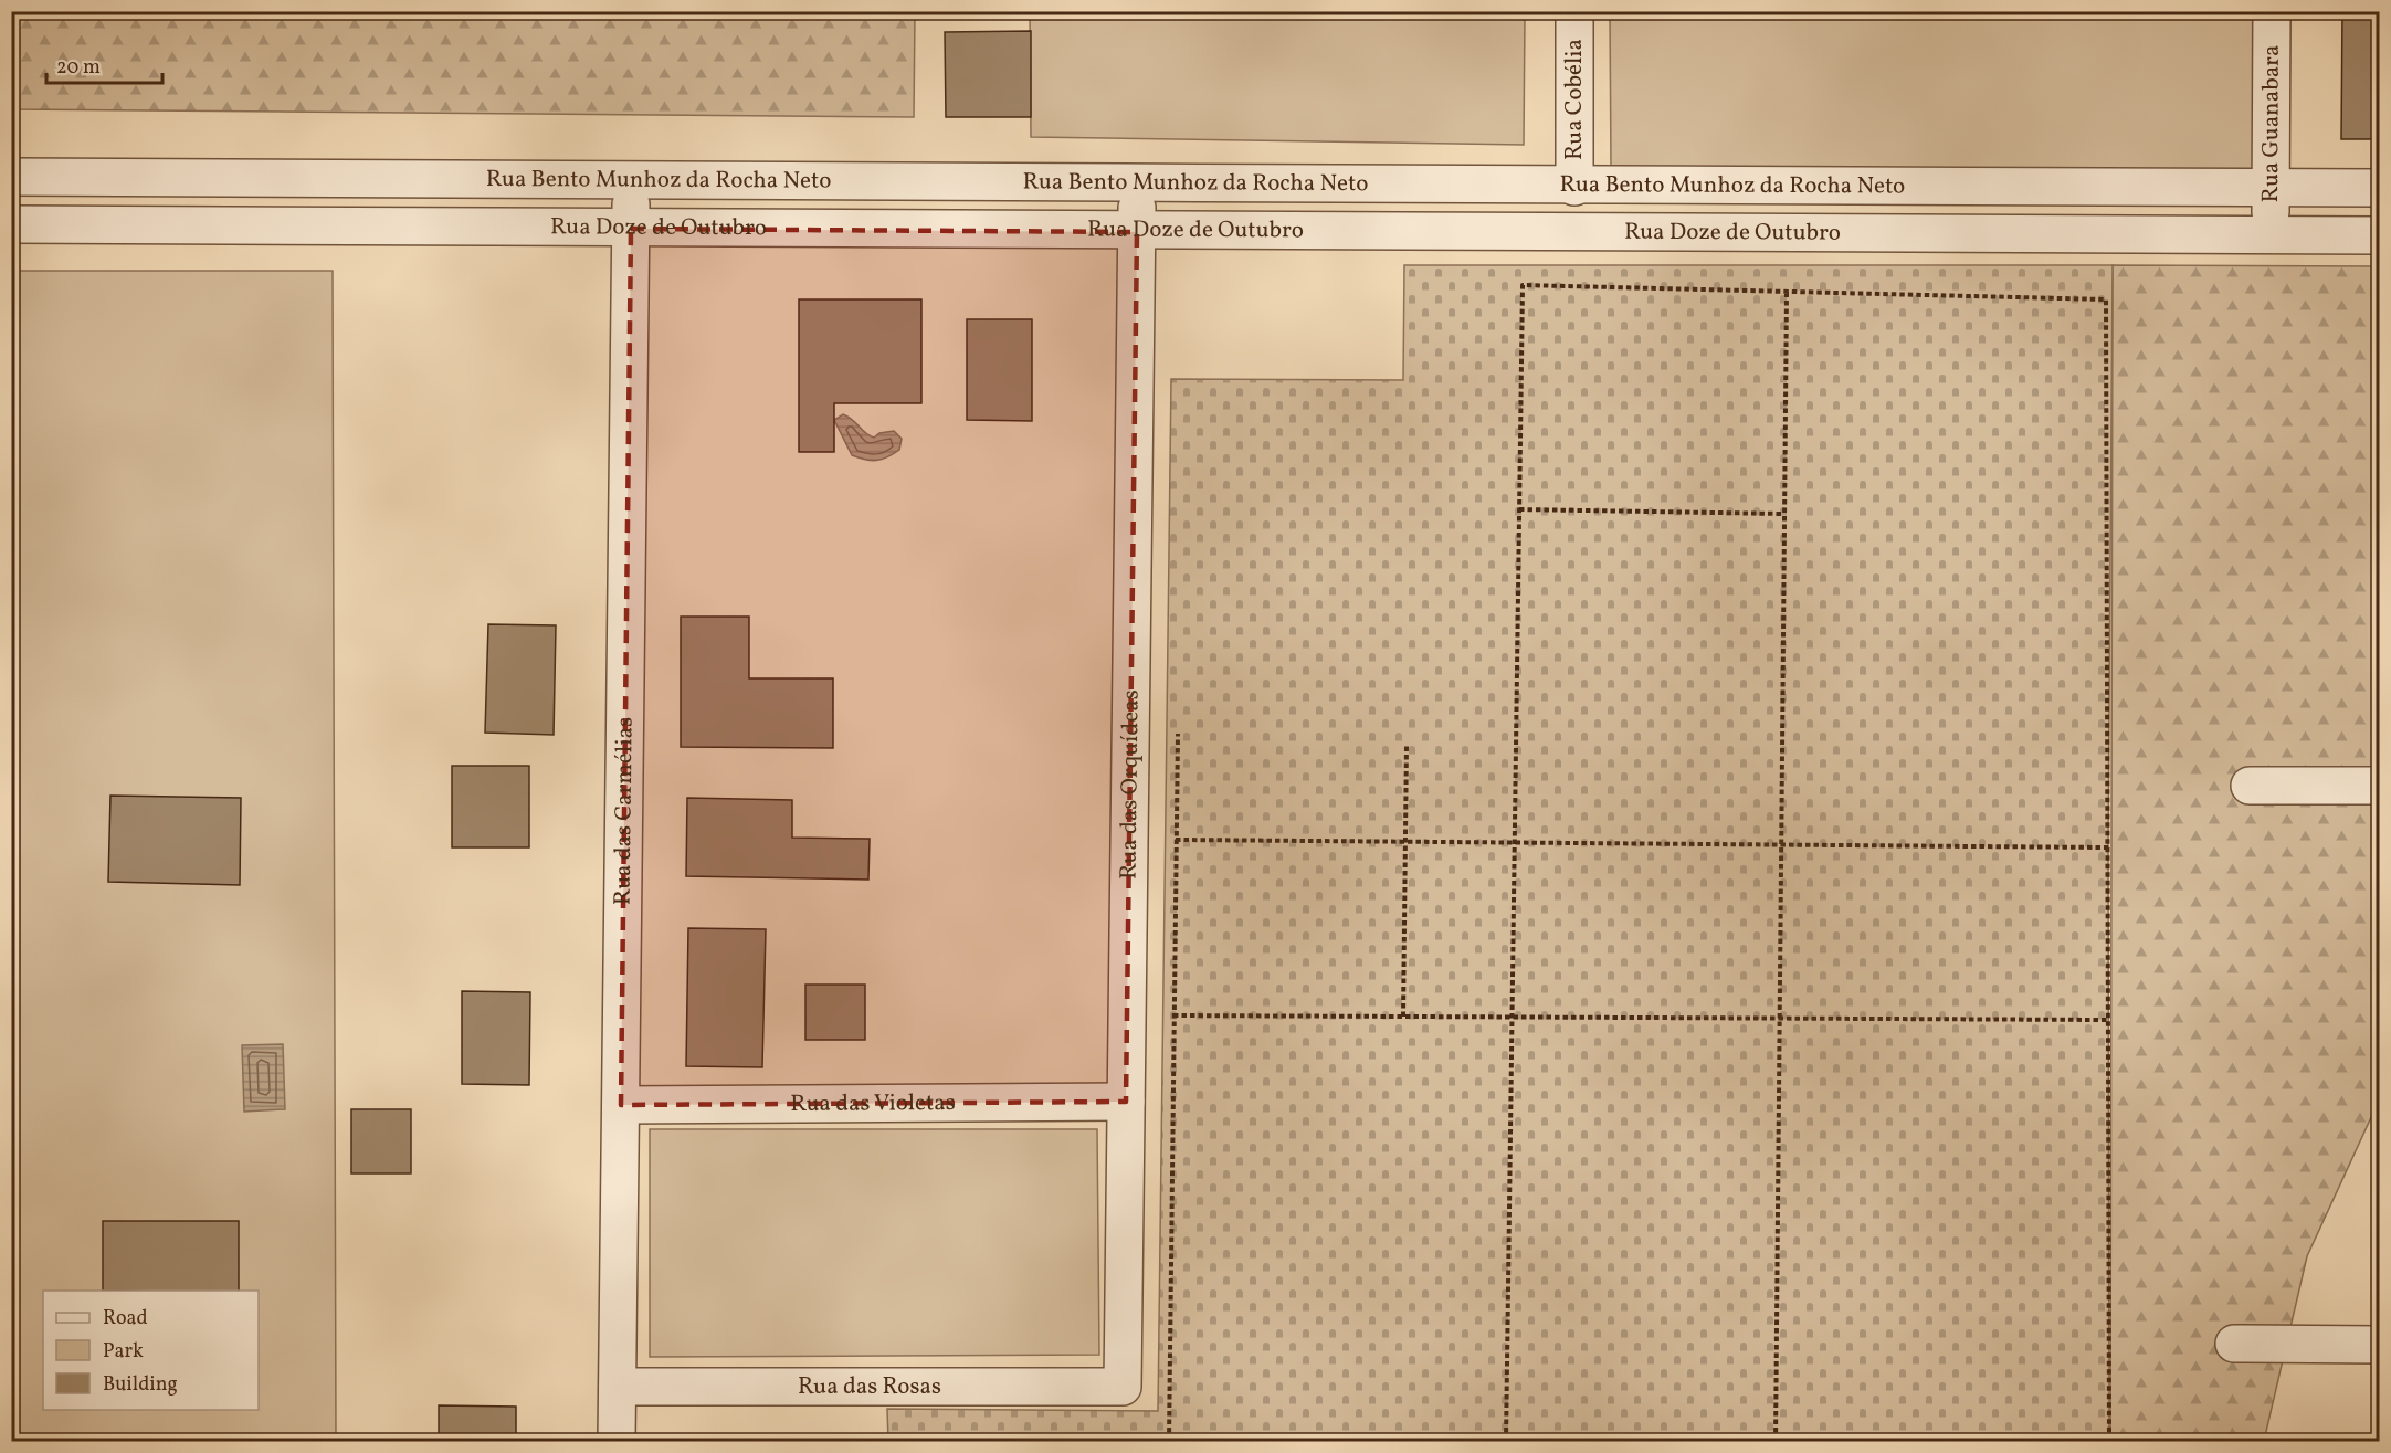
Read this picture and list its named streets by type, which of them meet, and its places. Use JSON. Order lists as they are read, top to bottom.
{
  "streets": {
    "street": [
      "Rua Cobélia",
      "Rua Guanabara",
      "Rua Bento Munhoz da Rocha Neto",
      "Rua Doze de Outubro",
      "Rua das Orquídeas",
      "Rua das Carmélias",
      "Rua das Violetas",
      "Rua das Rosas"
    ]
  },
  "crossings": [
    ["Rua Cobélia", "Rua Bento Munhoz da Rocha Neto"],
    ["Rua Guanabara", "Rua Bento Munhoz da Rocha Neto"],
    ["Rua Guanabara", "Rua Doze de Outubro"],
    ["Rua Bento Munhoz da Rocha Neto", "Rua das Orquídeas"],
    ["Rua Bento Munhoz da Rocha Neto", "Rua das Carmélias"],
    ["Rua Doze de Outubro", "Rua das Orquídeas"],
    ["Rua Doze de Outubro", "Rua das Carmélias"],
    ["Rua das Orquídeas", "Rua das Violetas"],
    ["Rua das Orquídeas", "Rua das Rosas"],
    ["Rua das Carmélias", "Rua das Violetas"],
    ["Rua das Carmélias", "Rua das Rosas"]
  ],
  "legend": ["Road", "Park", "Building"],
  "scale_bar": "20 m"
}
